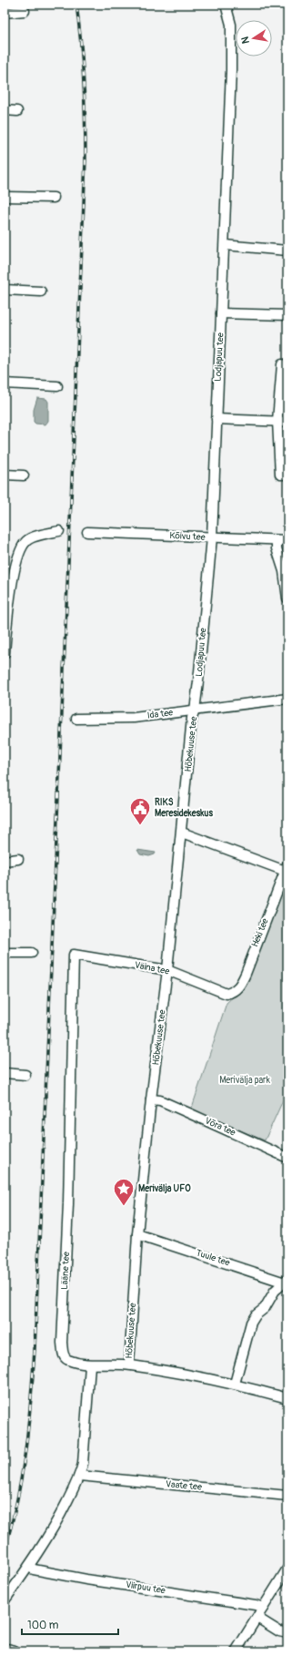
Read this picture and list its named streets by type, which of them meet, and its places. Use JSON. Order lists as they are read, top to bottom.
{
  "streets": {
    "street": [
      "Lodjapuu tee",
      "Kõivu tee",
      "Ida tee",
      "Hõbekuuse tee",
      "Heki tee",
      "Väina tee",
      "Võra tee",
      "Tuule tee",
      "Lääne tee",
      "Vaate tee",
      "Viirpuu tee"
    ]
  },
  "crossings": [
    ["Lodjapuu tee", "Kõivu tee"],
    ["Lodjapuu tee", "Ida tee"],
    ["Lodjapuu tee", "Hõbekuuse tee"],
    ["Ida tee", "Hõbekuuse tee"],
    ["Hõbekuuse tee", "Väina tee"],
    ["Hõbekuuse tee", "Võra tee"],
    ["Hõbekuuse tee", "Tuule tee"],
    ["Hõbekuuse tee", "Lääne tee"],
    ["Heki tee", "Väina tee"],
    ["Väina tee", "Lääne tee"]
  ],
  "parks": ["Merivälja park"],
  "places": {
    "public building": ["RIKS Meresidekeskus"],
    "place": ["Merivälja UFO"]
  },
  "scale_bar": "100 m",
  "north": "left"
}
